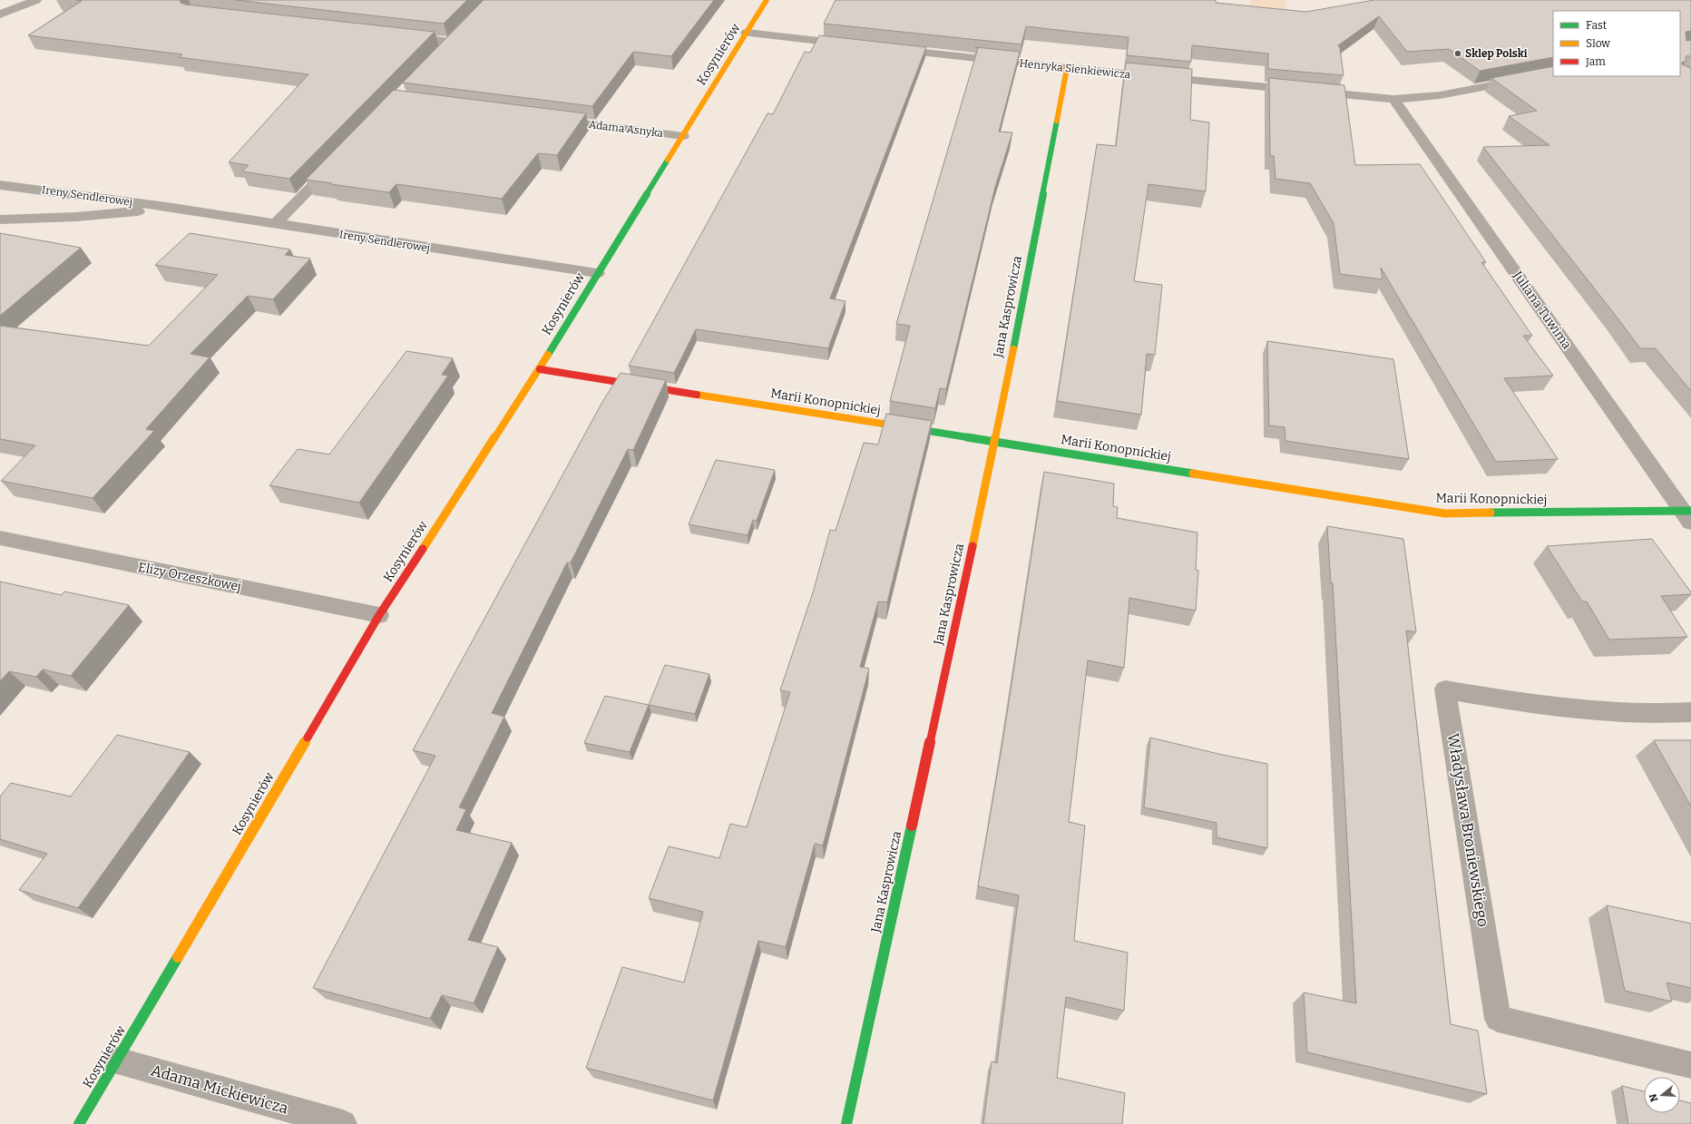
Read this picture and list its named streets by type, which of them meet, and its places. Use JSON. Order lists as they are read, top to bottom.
{
  "streets": {
    "street": [
      "Kosynierów",
      "Henryka Sienkiewicza",
      "Adama Asnyka",
      "Ireny Sendlerowej",
      "Jana Kasprowicza",
      "Juliana Tuwima",
      "Marii Konopnickiej",
      "Elizy Orzeszkowej",
      "Władysława Broniewskiego",
      "Adama Mickiewicza"
    ]
  },
  "crossings": [
    ["Kosynierów", "Adama Asnyka"],
    ["Kosynierów", "Ireny Sendlerowej"],
    ["Kosynierów", "Marii Konopnickiej"],
    ["Kosynierów", "Elizy Orzeszkowej"],
    ["Kosynierów", "Adama Mickiewicza"],
    ["Henryka Sienkiewicza", "Jana Kasprowicza"],
    ["Henryka Sienkiewicza", "Juliana Tuwima"],
    ["Jana Kasprowicza", "Marii Konopnickiej"],
    ["Juliana Tuwima", "Marii Konopnickiej"]
  ],
  "places": ["Sklep Polski"],
  "legend": ["Fast", "Slow", "Jam"],
  "north": "left"
}
